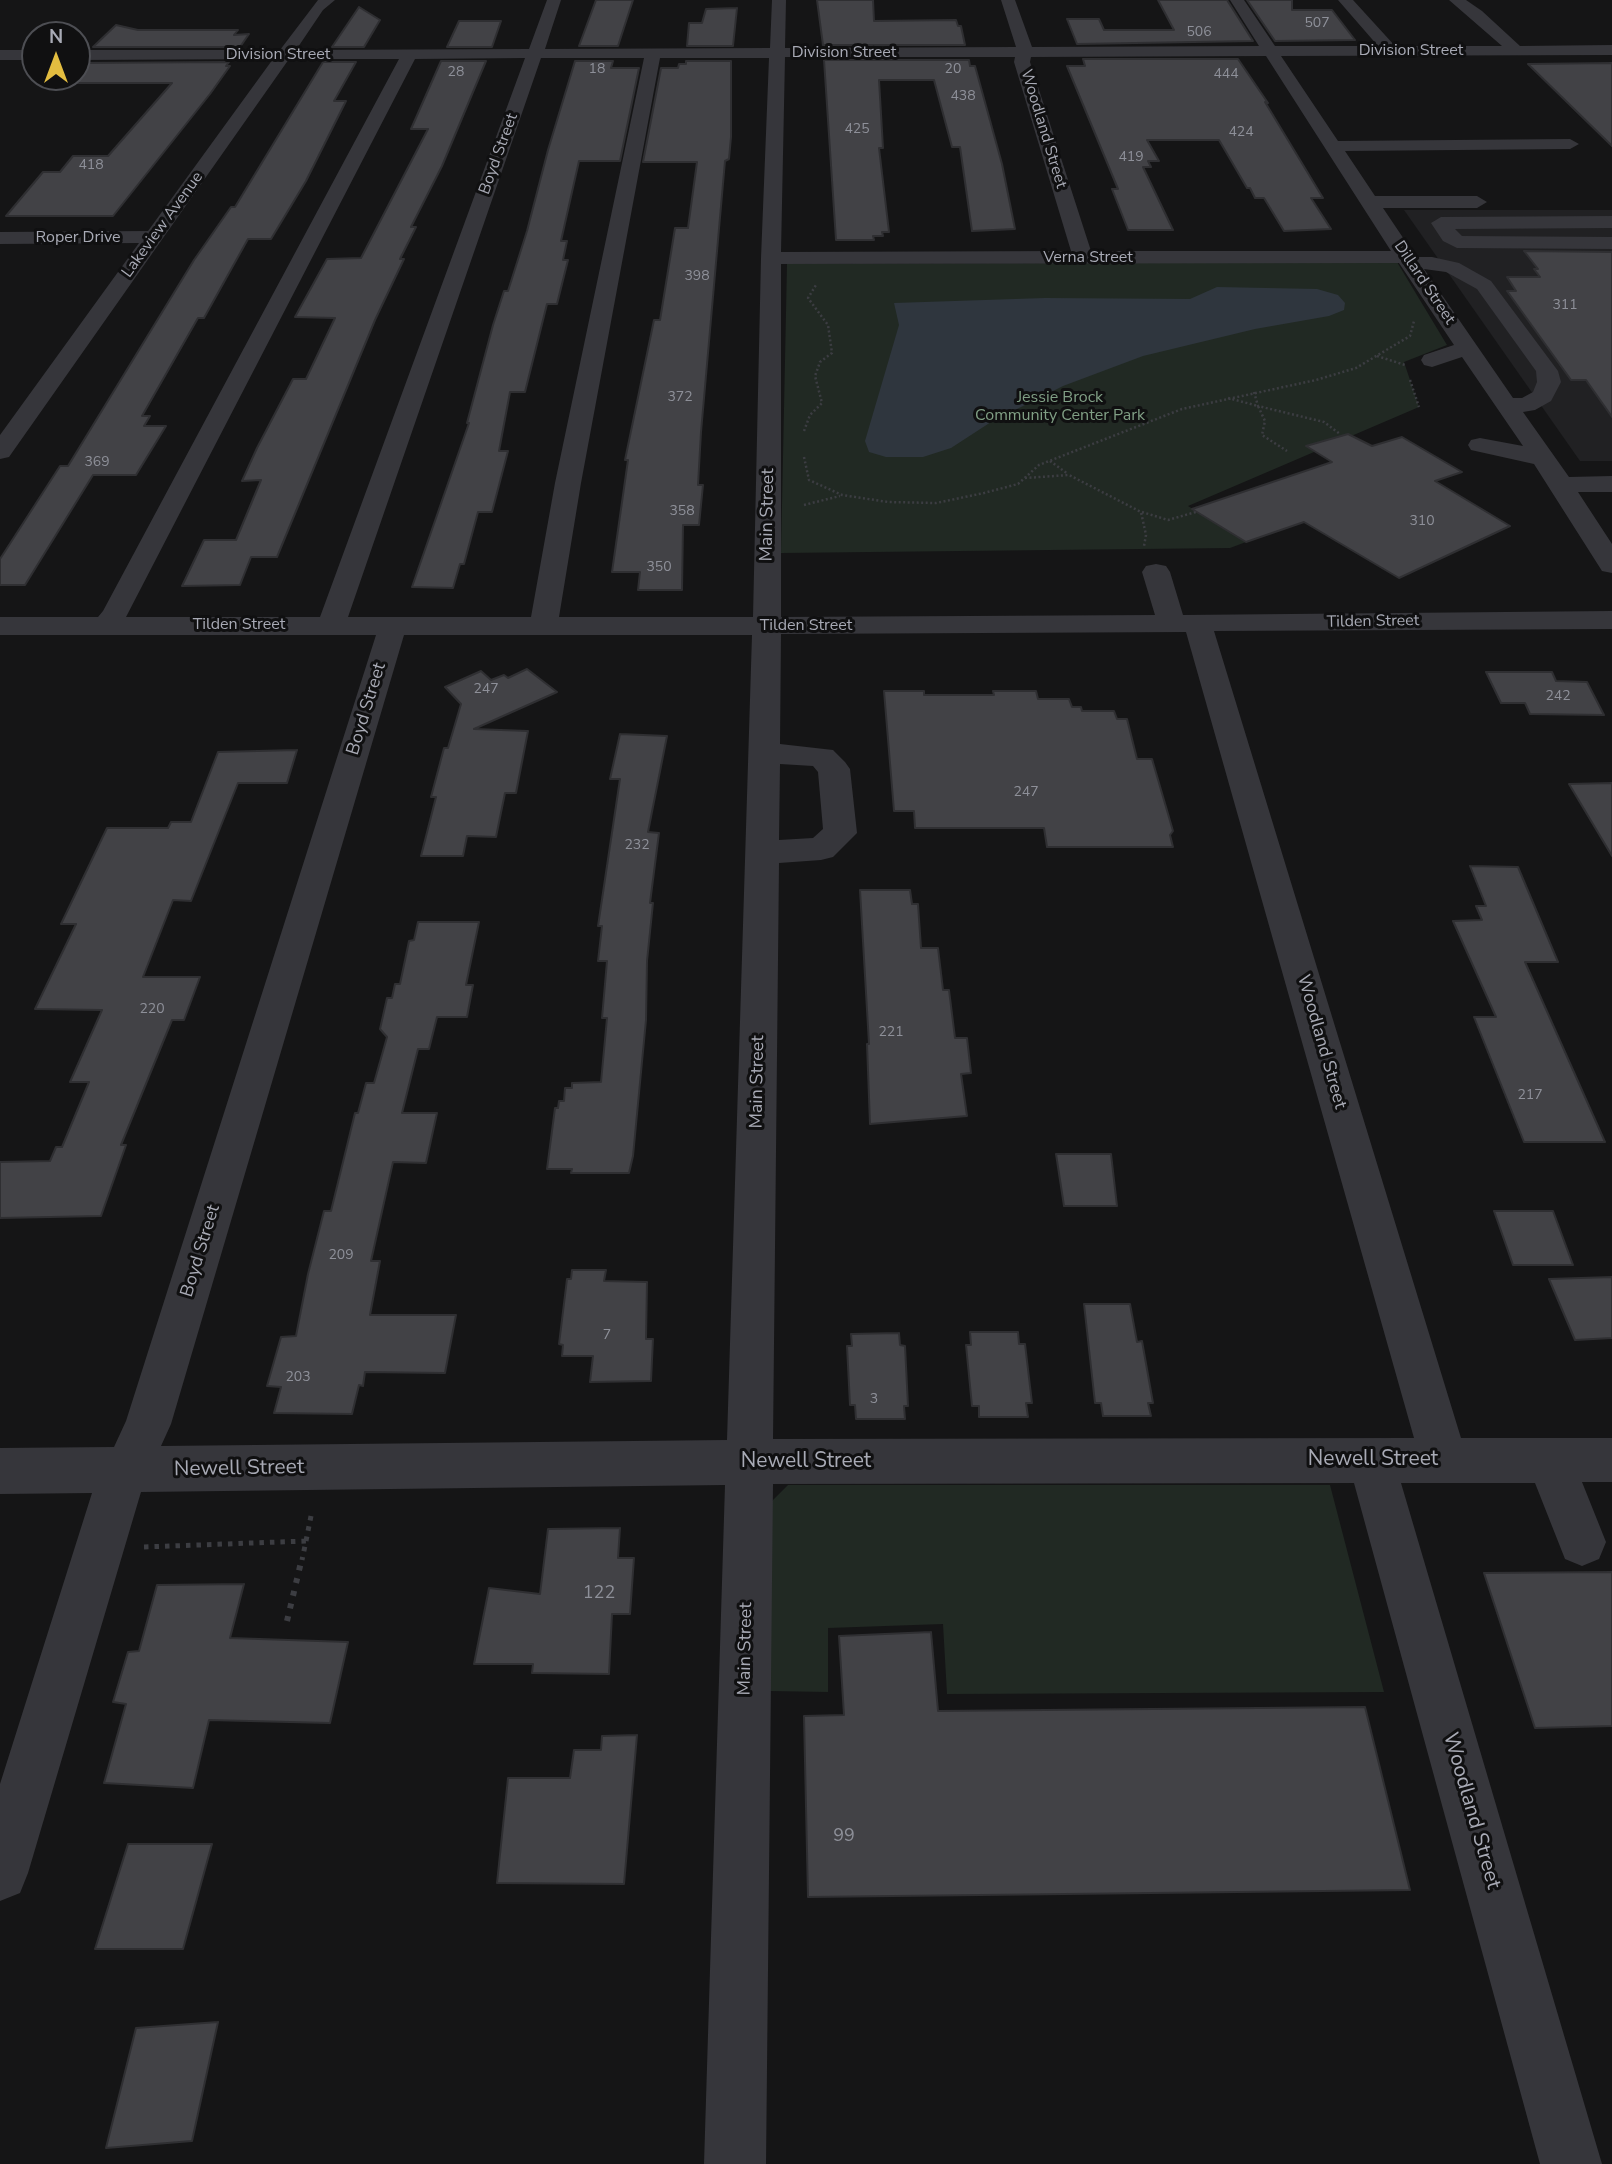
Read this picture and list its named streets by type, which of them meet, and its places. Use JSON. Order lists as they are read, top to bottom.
{
  "streets": {
    "street": [
      "Division Street",
      "Woodland Street",
      "Boyd Street",
      "Lakeview Avenue",
      "Roper Drive",
      "Verna Street",
      "Dillard Street",
      "Main Street",
      "Tilden Street",
      "Newell Street"
    ]
  },
  "crossings": [
    ["Division Street", "Woodland Street"],
    ["Division Street", "Boyd Street"],
    ["Division Street", "Lakeview Avenue"],
    ["Division Street", "Dillard Street"],
    ["Division Street", "Main Street"],
    ["Woodland Street", "Verna Street"],
    ["Woodland Street", "Tilden Street"],
    ["Woodland Street", "Newell Street"],
    ["Boyd Street", "Tilden Street"],
    ["Boyd Street", "Newell Street"],
    ["Lakeview Avenue", "Roper Drive"],
    ["Verna Street", "Dillard Street"],
    ["Verna Street", "Main Street"],
    ["Main Street", "Tilden Street"],
    ["Main Street", "Newell Street"]
  ],
  "parks": ["Jessie Brock Community Center Park"],
  "house_numbers": [
    "507",
    "506",
    "18",
    "20",
    "28",
    "444",
    "438",
    "425",
    "424",
    "419",
    "418",
    "398",
    "311",
    "372",
    "369",
    "358",
    "310",
    "350",
    "247",
    "242",
    "247",
    "232",
    "220",
    "221",
    "217",
    "209",
    "7",
    "203",
    "3",
    "122",
    "99"
  ],
  "north": "top"
}
